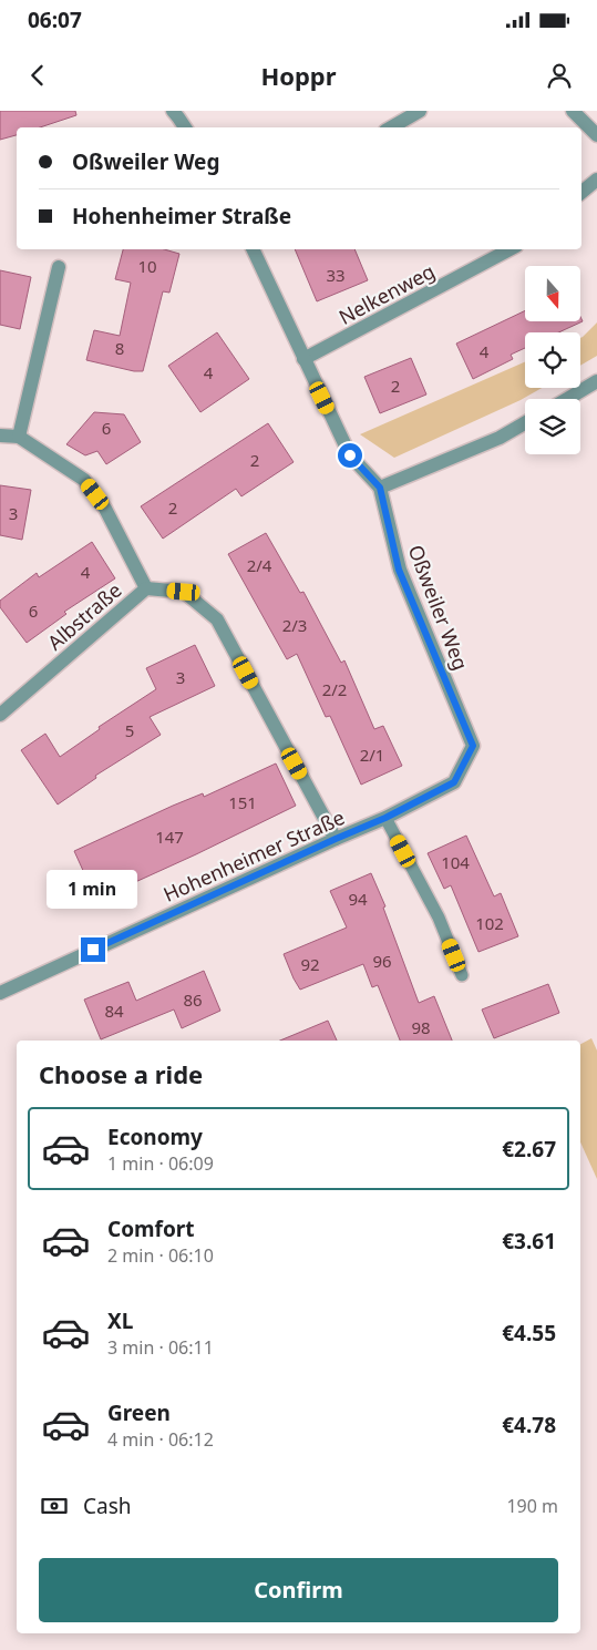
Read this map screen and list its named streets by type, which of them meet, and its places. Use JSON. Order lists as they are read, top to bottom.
{
  "streets": {
    "street": [
      "Nelkenweg",
      "Oßweiler Weg",
      "Albstraße",
      "Hohenheimer Straße"
    ]
  },
  "crossings": [
    ["Oßweiler Weg", "Hohenheimer Straße"],
    ["Albstraße", "Hohenheimer Straße"]
  ],
  "house_numbers": [
    "10",
    "33",
    "8",
    "4",
    "4",
    "2",
    "6",
    "2",
    "2",
    "3",
    "2/4",
    "4",
    "6",
    "2/3",
    "3",
    "2/2",
    "5",
    "2/1",
    "151",
    "147",
    "104",
    "94",
    "102",
    "96",
    "92",
    "86",
    "84",
    "98"
  ],
  "north": "bottom",
  "page": {
    "status": "06:07",
    "header": "Hoppr",
    "banner": ["Oßweiler Weg", "Hohenheimer Straße"],
    "bubble": "1 min",
    "heading": "Choose a ride",
    "list": [
      {
        "name": "Economy",
        "note": "1 min · 06:09",
        "value": "€2.67"
      },
      {
        "name": "Comfort",
        "note": "2 min · 06:10",
        "value": "€3.61"
      },
      {
        "name": "XL",
        "note": "3 min · 06:11",
        "value": "€4.55"
      },
      {
        "name": "Green",
        "note": "4 min · 06:12",
        "value": "€4.78"
      }
    ],
    "pay": ["Cash", "190 m"],
    "buttons": "Confirm"
  }
}
